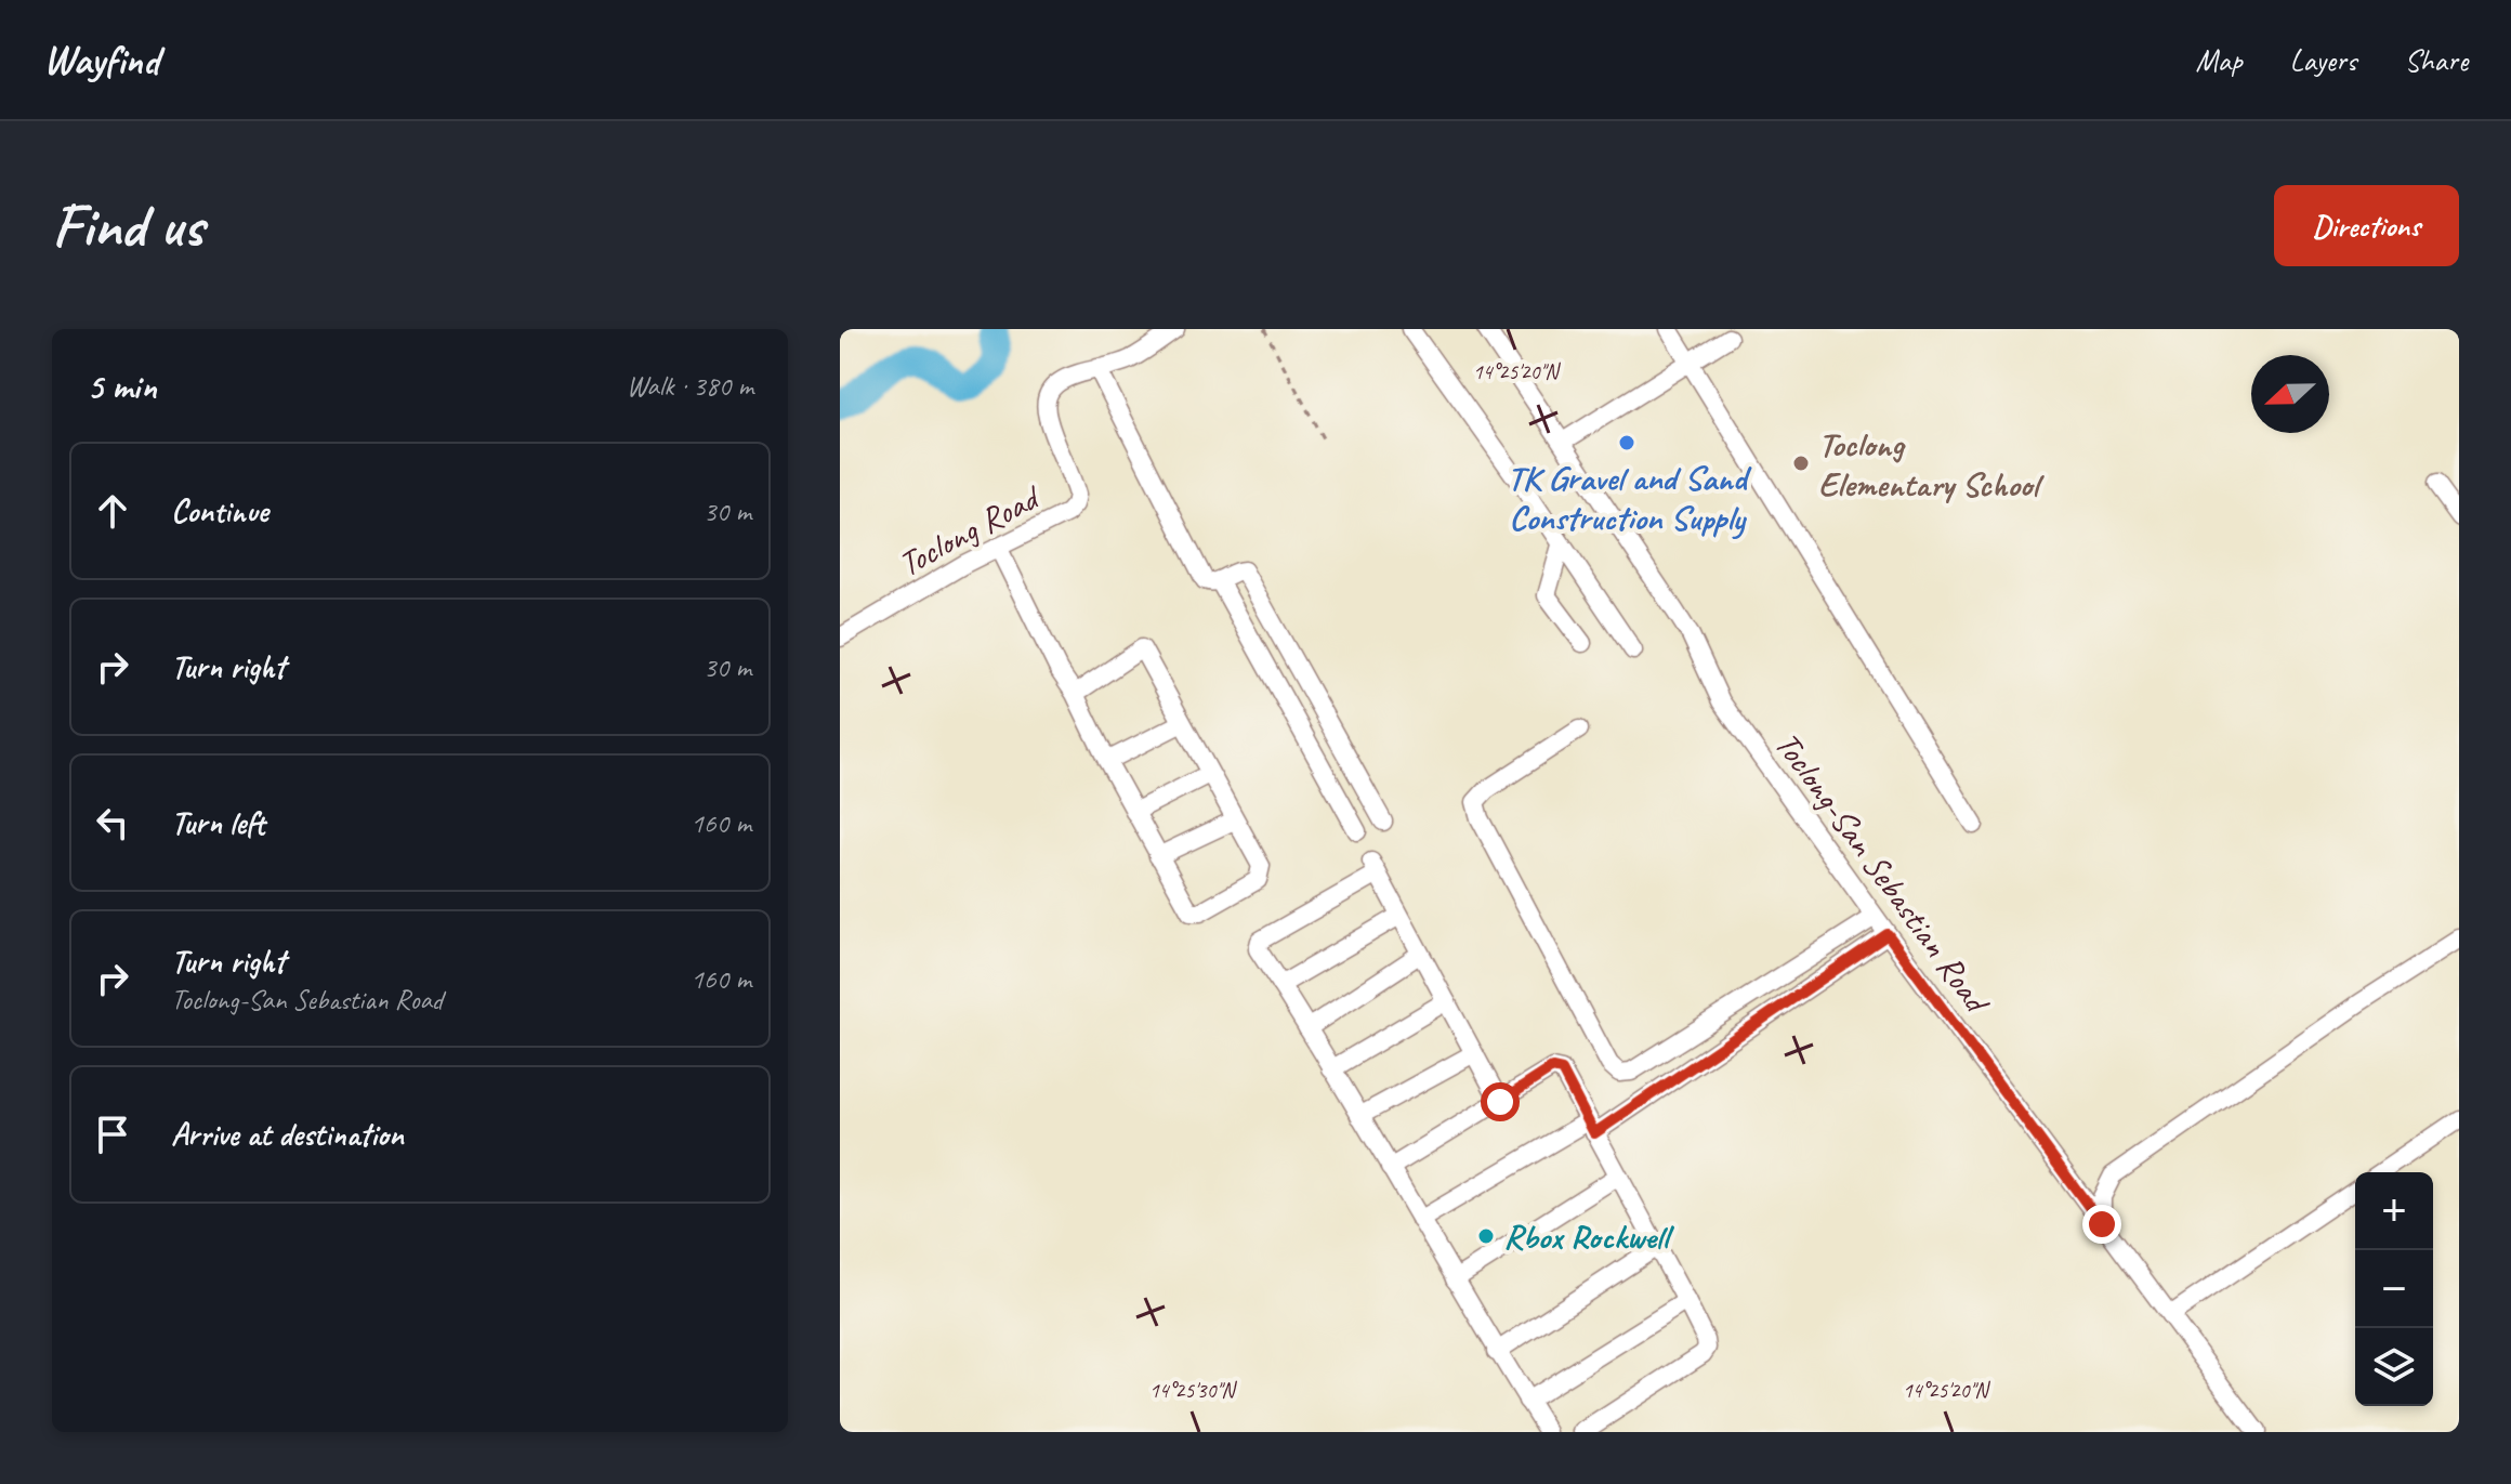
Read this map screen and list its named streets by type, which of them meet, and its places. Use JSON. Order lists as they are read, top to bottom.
{
  "streets": {
    "street": ["Toclong Road", "Toclong-San Sebastian Road"]
  },
  "places": ["TK Gravel and Sand Construction Supply", "Toclong Elementary School", "Rbox Rockwell"],
  "north": "left",
  "page": {
    "header": "Wayfind",
    "nav": ["Map", "Layers", "Share"],
    "buttons": "Directions",
    "title": "Find us",
    "heading": ["5 min", "Walk · 380 m"],
    "list": [
      ["Continue", "30 m"],
      ["Turn right", "30 m"],
      ["Turn left", "160 m"],
      ["Turn right", "Toclong-San Sebastian Road", "160 m"],
      "Arrive at destination"
    ],
    "map_buttons": ["+", "−"]
  },
  "coordinates": ["14°25'20\"N", "14°25'30\"N"]
}
